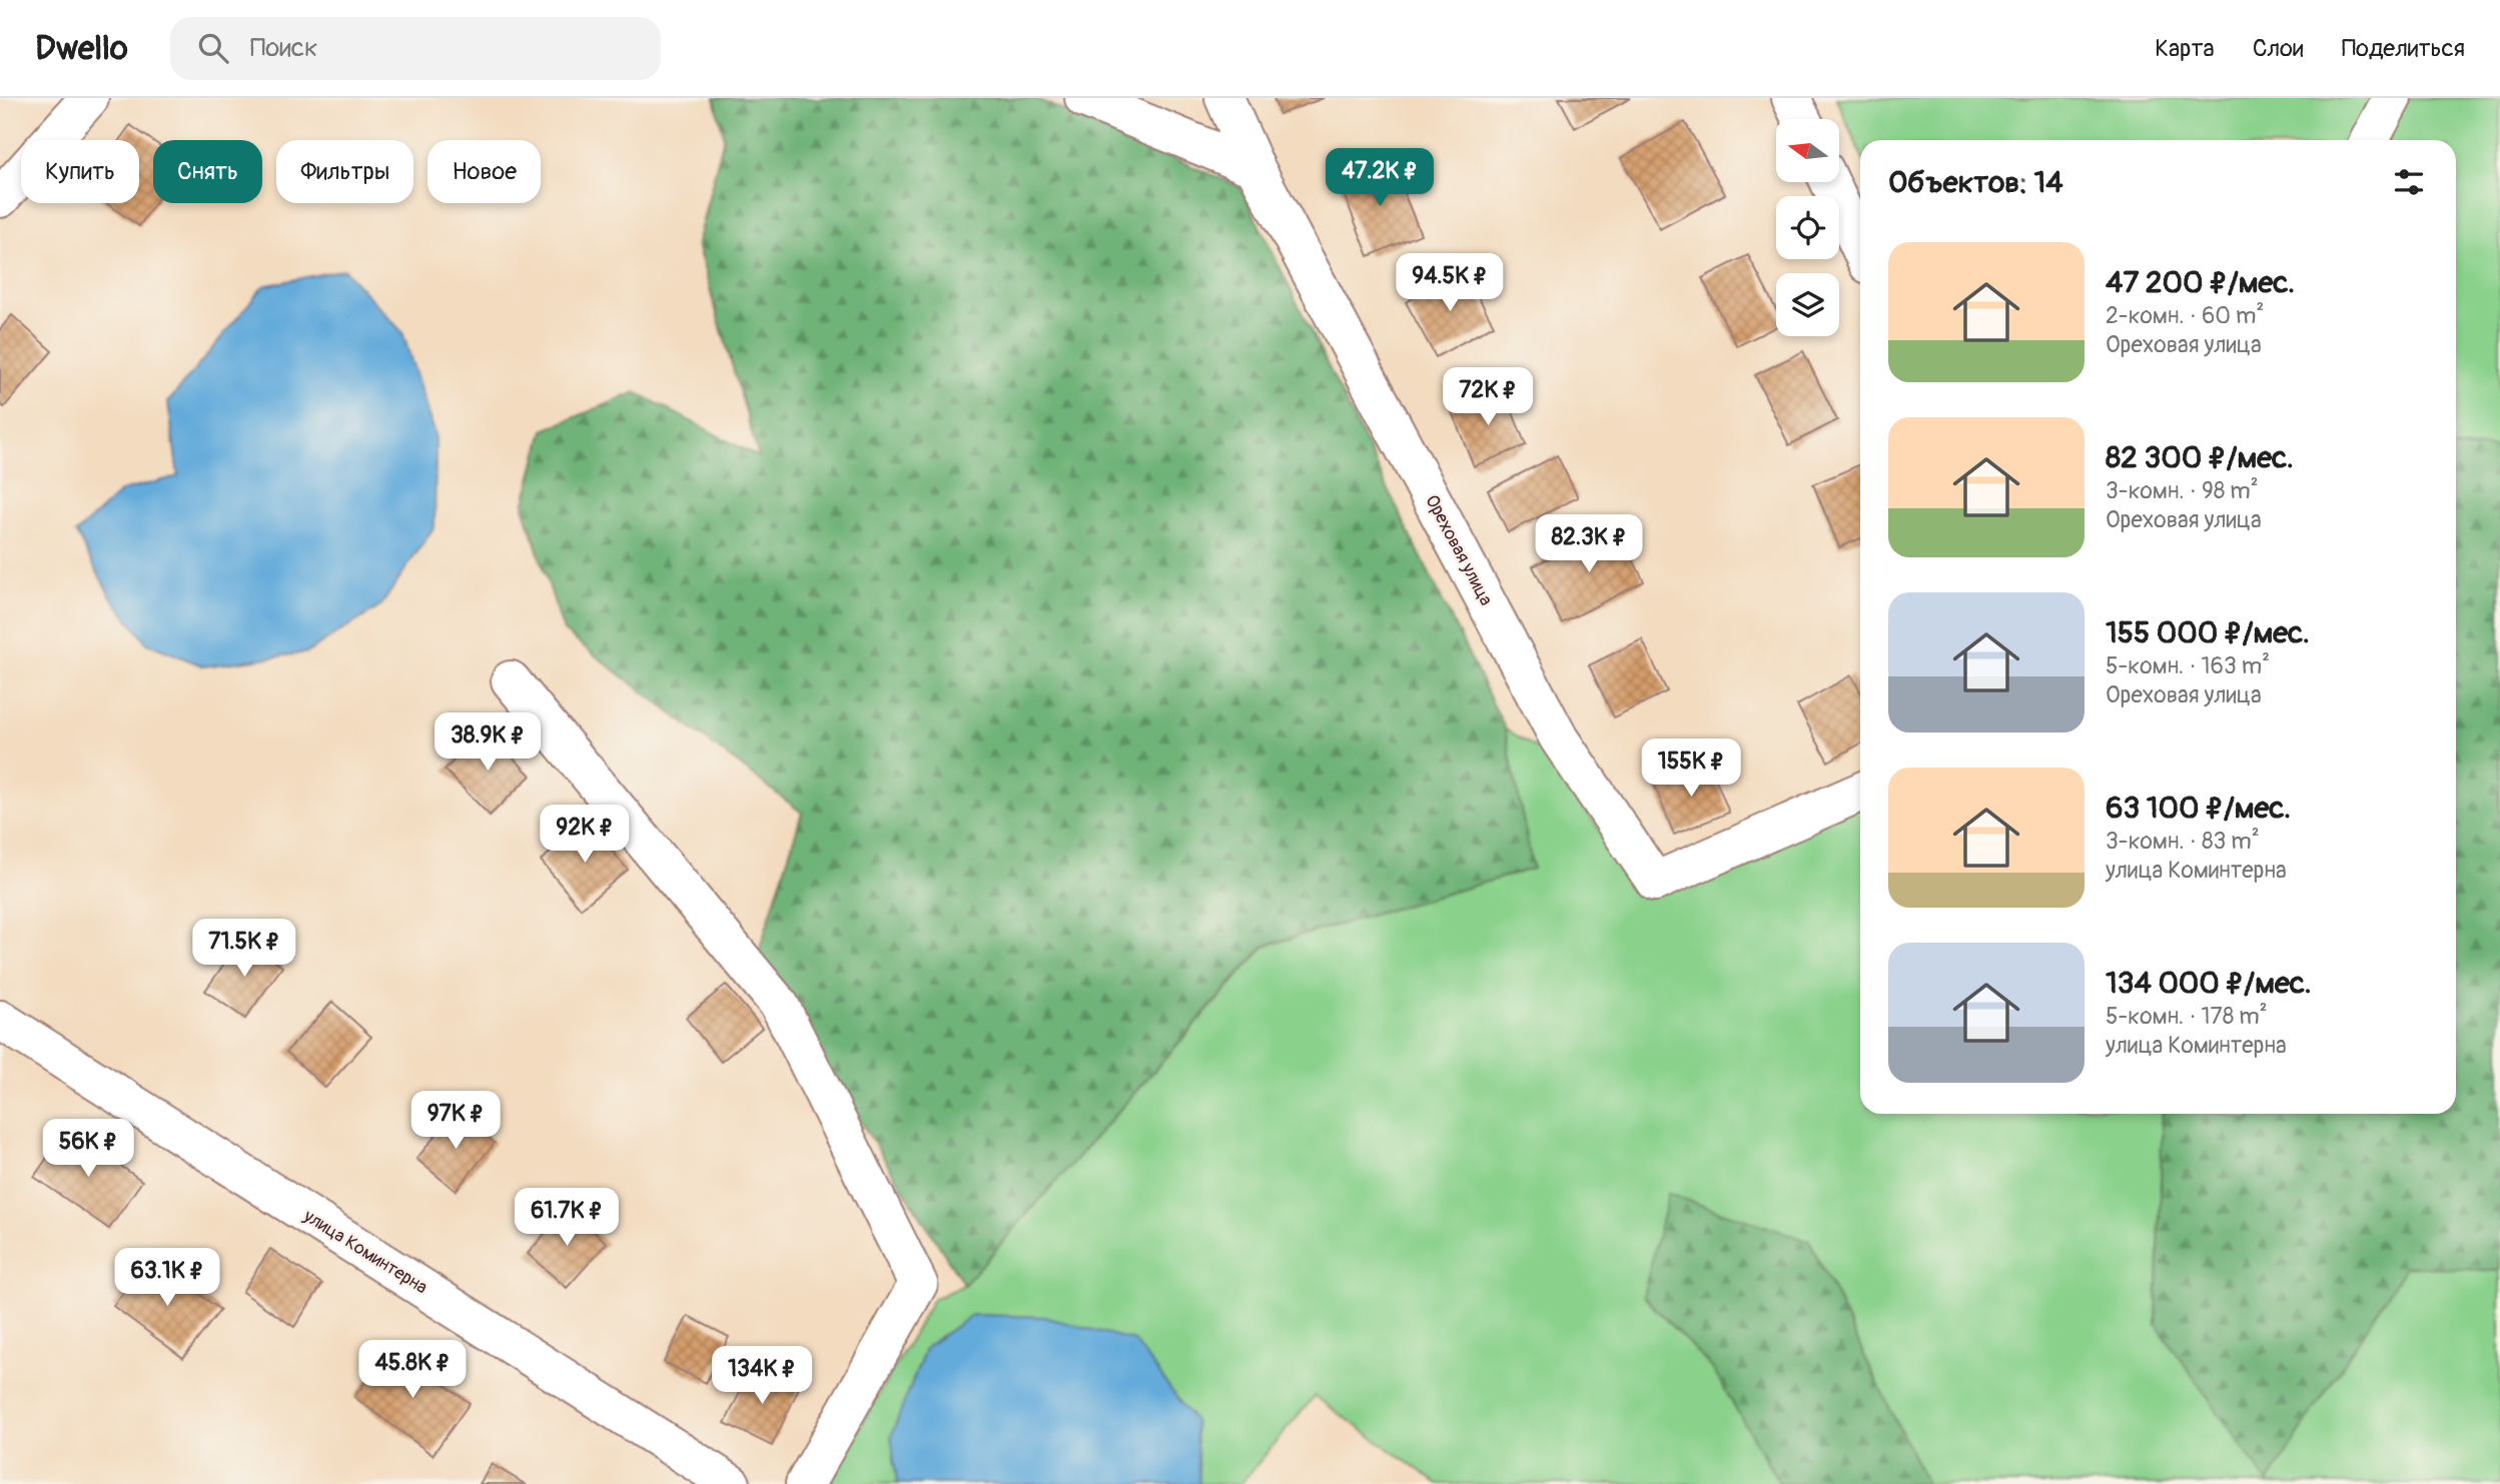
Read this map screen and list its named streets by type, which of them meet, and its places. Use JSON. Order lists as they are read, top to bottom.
{
  "streets": {
    "street": ["Ореховая улица", "улица Коминтерна"]
  },
  "north": "left",
  "page": {
    "header": "Dwello",
    "search": "Поиск",
    "nav": ["Карта", "Слои", "Поделиться"],
    "chip": [
      "Купить",
      "Снять",
      "Фильтры",
      "Новое"
    ],
    "heading": "Объектов: 14",
    "price": [
      "47.2K ₽",
      "94.5K ₽",
      "72K ₽",
      "82.3K ₽",
      "38.9K ₽",
      "155K ₽",
      "92K ₽",
      "71.5K ₽",
      "97K ₽",
      "56K ₽",
      "61.7K ₽",
      "63.1K ₽",
      "45.8K ₽",
      "134K ₽"
    ],
    "list": [
      {
        "name": "47 200 ₽/мес.",
        "note": "2-комн. · 60 m² · Ореховая улица"
      },
      {
        "name": "82 300 ₽/мес.",
        "note": "3-комн. · 98 m² · Ореховая улица"
      },
      {
        "name": "155 000 ₽/мес.",
        "note": "5-комн. · 163 m² · Ореховая улица"
      },
      {
        "name": "63 100 ₽/мес.",
        "note": "3-комн. · 83 m² · улица Коминтерна"
      },
      {
        "name": "134 000 ₽/мес.",
        "note": "5-комн. · 178 m² · улица Коминтерна"
      }
    ]
  }
}
